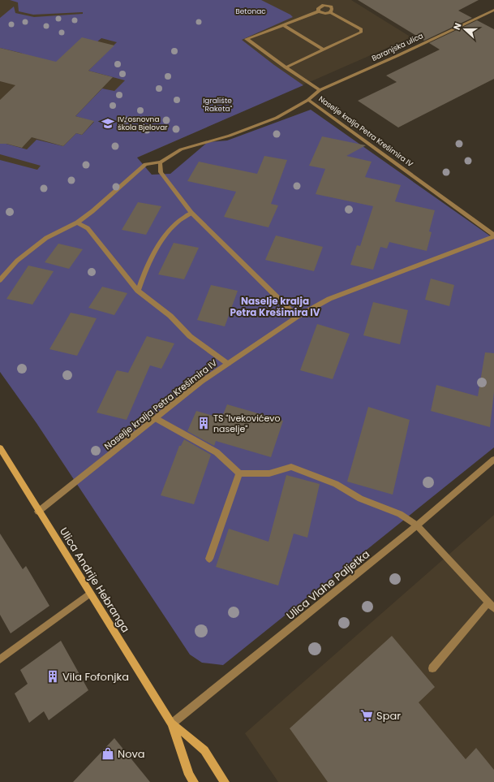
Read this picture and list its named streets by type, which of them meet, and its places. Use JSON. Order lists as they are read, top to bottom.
{
  "streets": {
    "main road": ["Ulica Andrije Hebranga"],
    "street": ["Baranjska ulica", "Naselje kralja Petra Krešimira IV", "Ulica Vlahe Paljetka"]
  },
  "crossings": [
    ["Baranjska ulica", "Naselje kralja Petra Krešimira IV"],
    ["Naselje kralja Petra Krešimira IV", "Ulica Andrije Hebranga"],
    ["Ulica Andrije Hebranga", "Ulica Vlahe Paljetka"]
  ],
  "districts": ["Naselje kralja Petra Krešimira IV"],
  "parks": ["Betonac", "Igralište \"Raketa\""],
  "places": {
    "school or university": ["IV. osnovna škola Bjelovar"],
    "building": ["TS \"Ivekovićevo naselje\"", "Vila Fofonjka"],
    "supermarket": ["Spar"],
    "shop": ["Nova"]
  },
  "north": "left"
}
